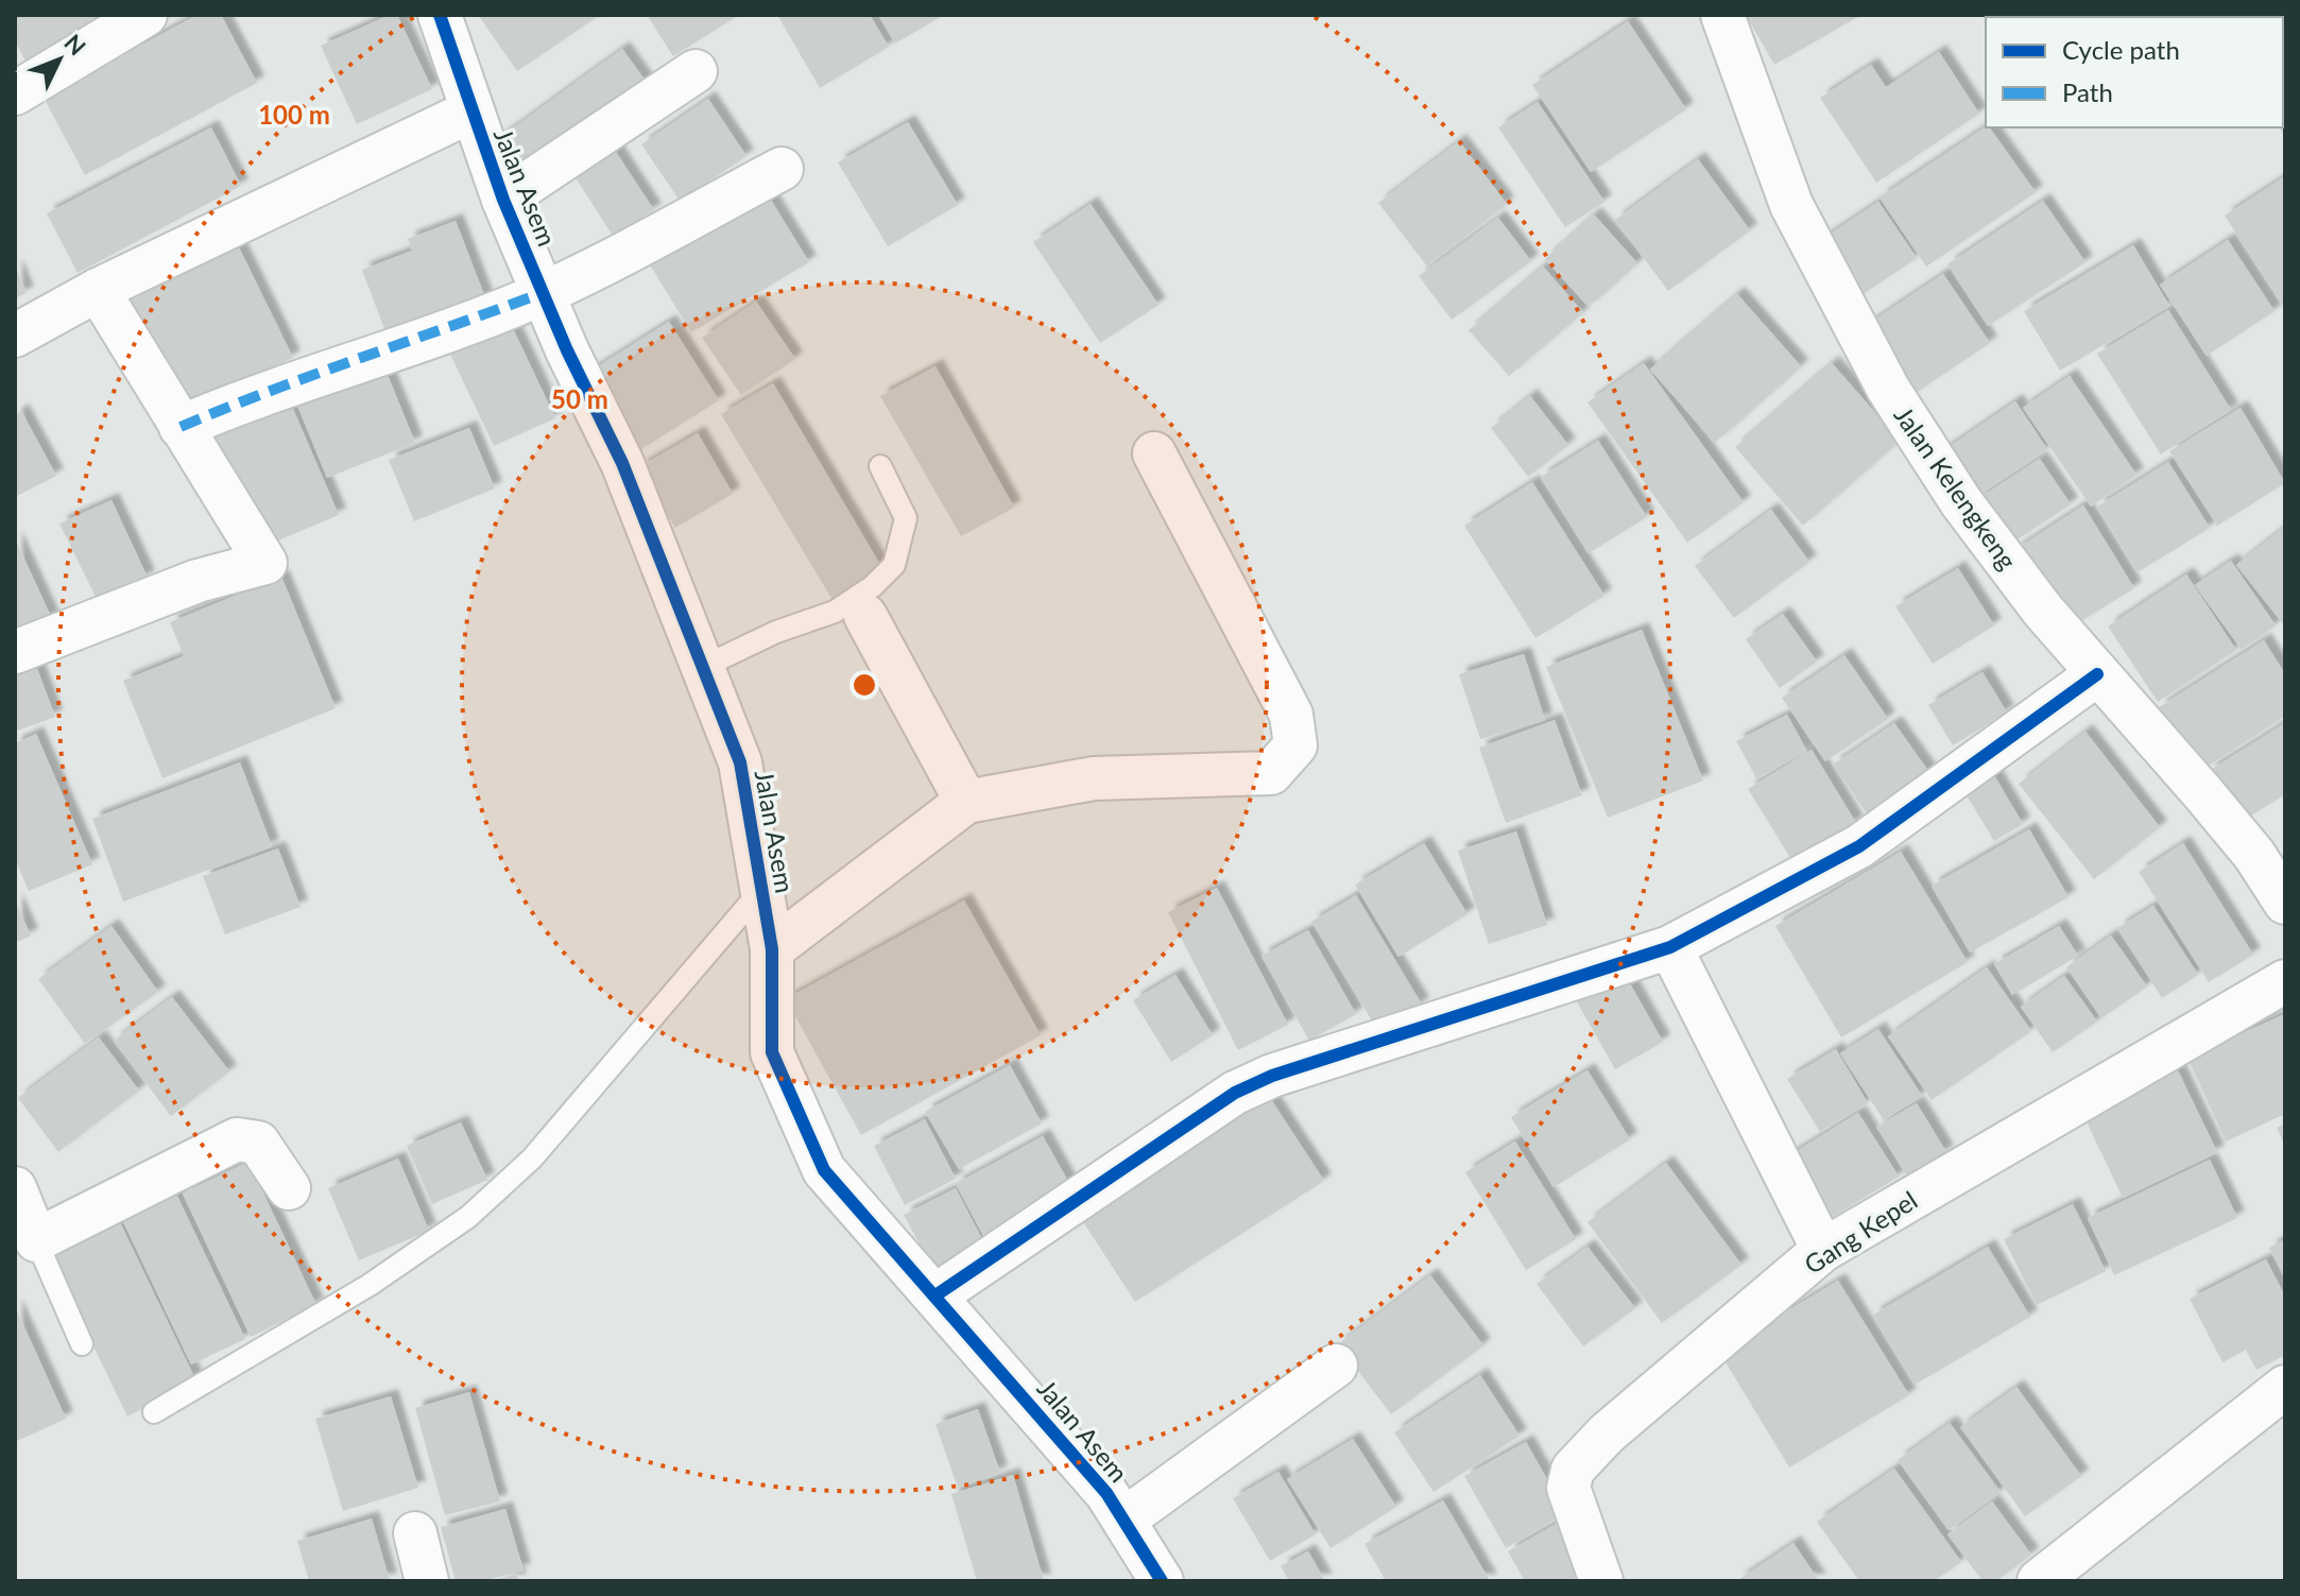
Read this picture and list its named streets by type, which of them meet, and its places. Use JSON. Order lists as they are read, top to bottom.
{
  "streets": {
    "street": ["Jalan Asem", "Jalan Kelengkeng", "Gang Kepel"]
  },
  "legend": ["Cycle path", "Path"],
  "north": "top right",
  "rings": ["100 m", "50 m"]
}
